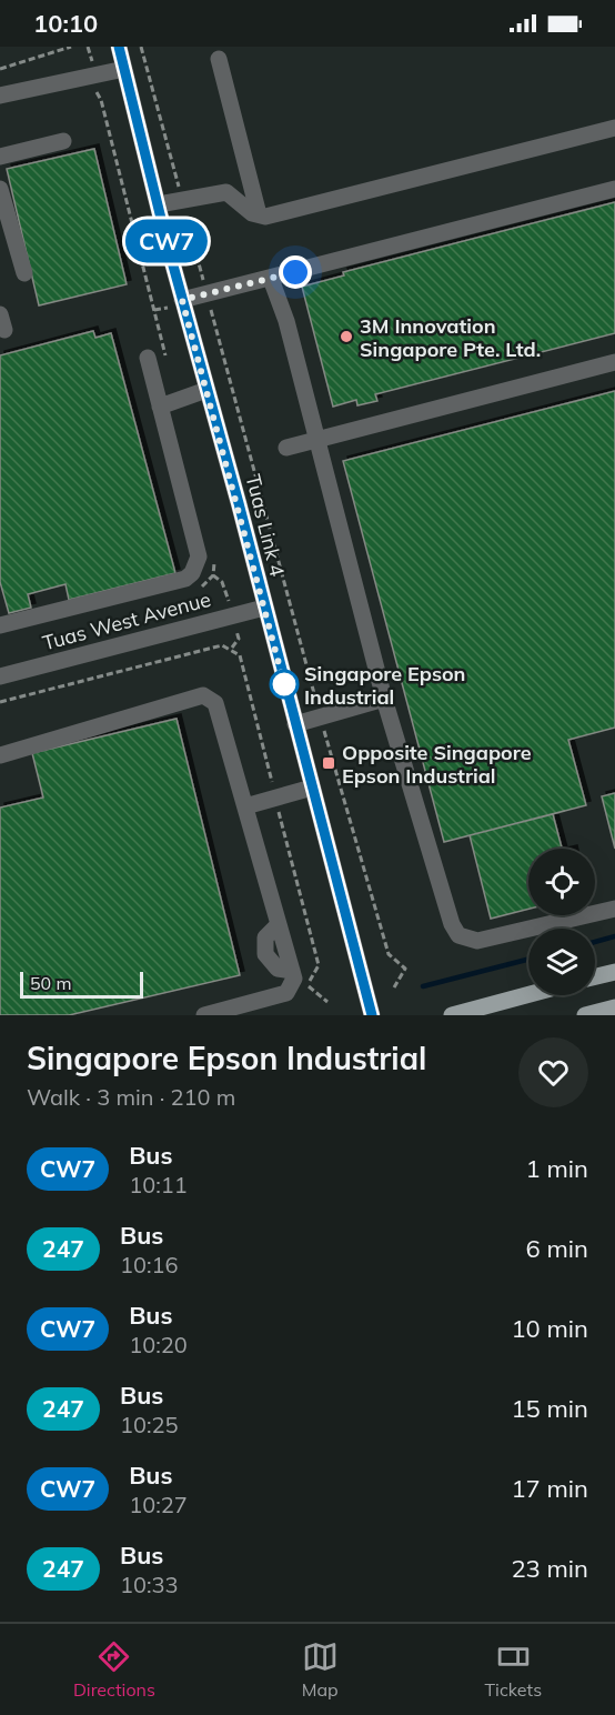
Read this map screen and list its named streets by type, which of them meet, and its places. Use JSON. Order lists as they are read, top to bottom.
{
  "streets": {
    "street": ["Tuas Link 4", "Tuas West Avenue"]
  },
  "crossings": [
    ["Tuas Link 4", "Tuas West Avenue"]
  ],
  "places": {
    "other": ["3M Innovation Singapore Pte. Ltd.", "Singapore Epson Industrial"],
    "transit": ["Opposite Singapore Epson Industrial"]
  },
  "lines": ["bus line CW7"],
  "scale_bar": "50 m",
  "page": {
    "status": "10:10",
    "on_map": "CW7",
    "scale": "50 m",
    "heading": ["Singapore Epson Industrial", "Walk · 3 min · 210 m"],
    "list": [
      {
        "mark": "CW7",
        "name": "Bus",
        "note": "10:11",
        "value": "1 min"
      },
      {
        "mark": "247",
        "name": "Bus",
        "note": "10:16",
        "value": "6 min"
      },
      {
        "mark": "CW7",
        "name": "Bus",
        "note": "10:20",
        "value": "10 min"
      },
      {
        "mark": "247",
        "name": "Bus",
        "note": "10:25",
        "value": "15 min"
      },
      {
        "mark": "CW7",
        "name": "Bus",
        "note": "10:27",
        "value": "17 min"
      },
      {
        "mark": "247",
        "name": "Bus",
        "note": "10:33",
        "value": "23 min"
      }
    ],
    "tabs": ["Directions", "Map", "Tickets"]
  }
}
